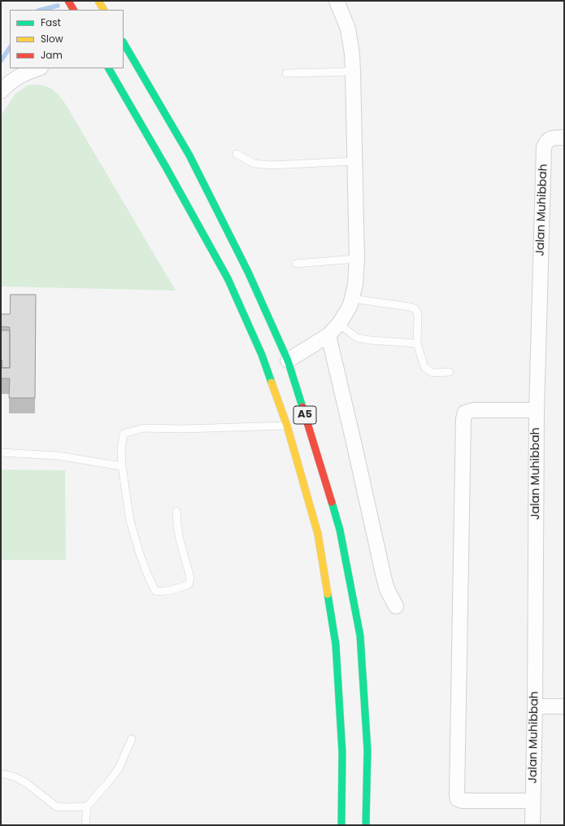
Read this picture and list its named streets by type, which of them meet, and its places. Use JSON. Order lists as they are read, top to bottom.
{
  "streets": {
    "highway": ["A5"],
    "street": ["Jalan Muhibbah"]
  },
  "legend": ["Fast", "Slow", "Jam"]
}
